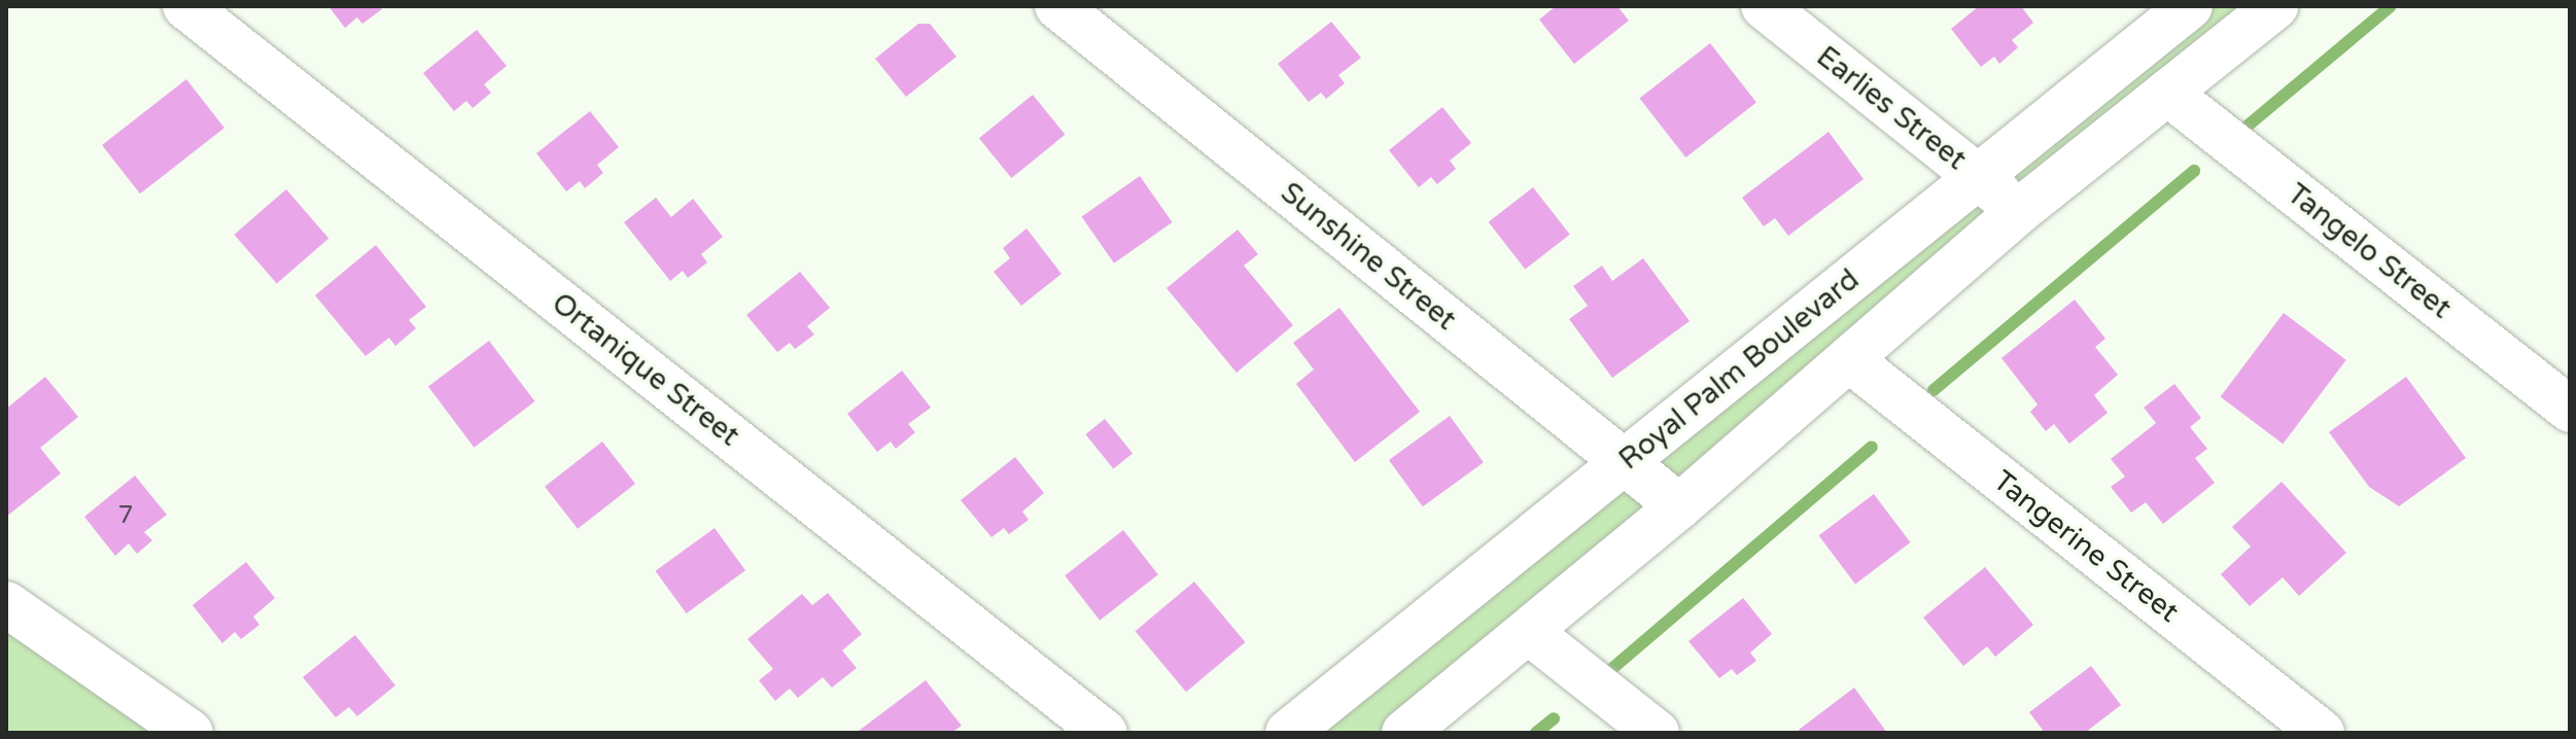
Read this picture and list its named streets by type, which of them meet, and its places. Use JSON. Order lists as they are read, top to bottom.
{
  "streets": {
    "street": [
      "Earlies Street",
      "Tangelo Street",
      "Sunshine Street",
      "Ortanique Street",
      "Royal Palm Boulevard",
      "Tangerine Street"
    ]
  },
  "crossings": [
    ["Earlies Street", "Royal Palm Boulevard"],
    ["Tangelo Street", "Royal Palm Boulevard"],
    ["Sunshine Street", "Royal Palm Boulevard"],
    ["Royal Palm Boulevard", "Tangerine Street"]
  ],
  "house_numbers": ["7"]
}
